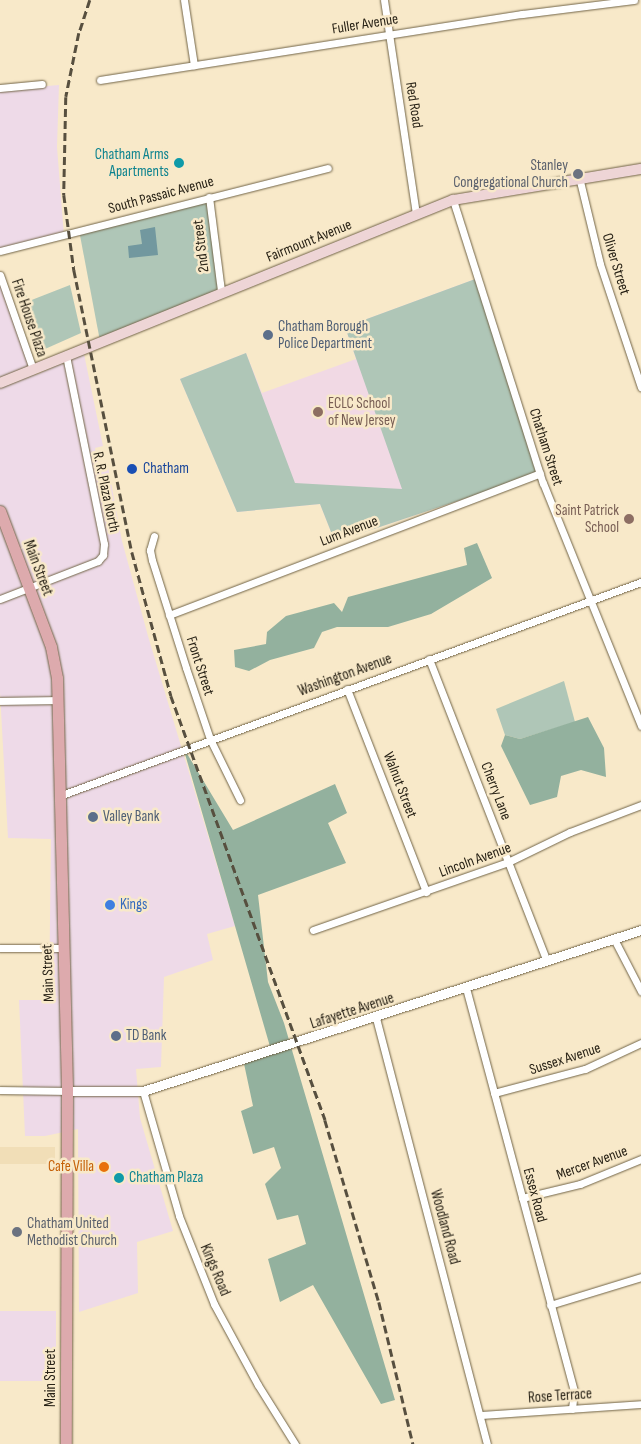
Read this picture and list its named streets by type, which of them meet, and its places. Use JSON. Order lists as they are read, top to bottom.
{
  "streets": {
    "main road": ["Fairmount Avenue", "Main Street"],
    "street": [
      "Fuller Avenue",
      "Red Road",
      "South Passaic Avenue",
      "2nd Street",
      "Oliver Street",
      "Fire House Plaza",
      "Chatham Street",
      "R. R. Plaza North",
      "Lum Avenue",
      "Front Street",
      "Washington Avenue",
      "Walnut Street",
      "Cherry Lane",
      "Lincoln Avenue",
      "Lafayette Avenue",
      "Sussex Avenue",
      "Mercer Avenue",
      "Essex Road",
      "Woodland Road",
      "Kings Road",
      "Rose Terrace"
    ]
  },
  "crossings": [
    ["Fuller Avenue", "Red Road"],
    ["Red Road", "Fairmount Avenue"],
    ["South Passaic Avenue", "2nd Street"],
    ["Fairmount Avenue", "2nd Street"],
    ["Fairmount Avenue", "Oliver Street"],
    ["Fairmount Avenue", "Fire House Plaza"],
    ["Fairmount Avenue", "Chatham Street"],
    ["Fairmount Avenue", "R. R. Plaza North"],
    ["Chatham Street", "Lum Avenue"],
    ["Chatham Street", "Washington Avenue"],
    ["R. R. Plaza North", "Main Street"],
    ["Lum Avenue", "Front Street"],
    ["Main Street", "Washington Avenue"],
    ["Main Street", "Lafayette Avenue"],
    ["Front Street", "Washington Avenue"],
    ["Washington Avenue", "Walnut Street"],
    ["Washington Avenue", "Cherry Lane"],
    ["Walnut Street", "Lincoln Avenue"],
    ["Cherry Lane", "Lincoln Avenue"],
    ["Cherry Lane", "Lafayette Avenue"],
    ["Lafayette Avenue", "Essex Road"],
    ["Lafayette Avenue", "Woodland Road"],
    ["Lafayette Avenue", "Kings Road"],
    ["Sussex Avenue", "Essex Road"],
    ["Mercer Avenue", "Essex Road"],
    ["Essex Road", "Rose Terrace"],
    ["Woodland Road", "Rose Terrace"]
  ],
  "places": [
    "Chatham Arms Apartments",
    "Stanley Congregational Church",
    "Chatham Borough Police Department",
    "ECLC School of New Jersey",
    "Chatham",
    "Saint Patrick School",
    "Valley Bank",
    "Kings",
    "TD Bank",
    "Cafe Villa",
    "Chatham Plaza",
    "Chatham United Methodist Church"
  ]
}
